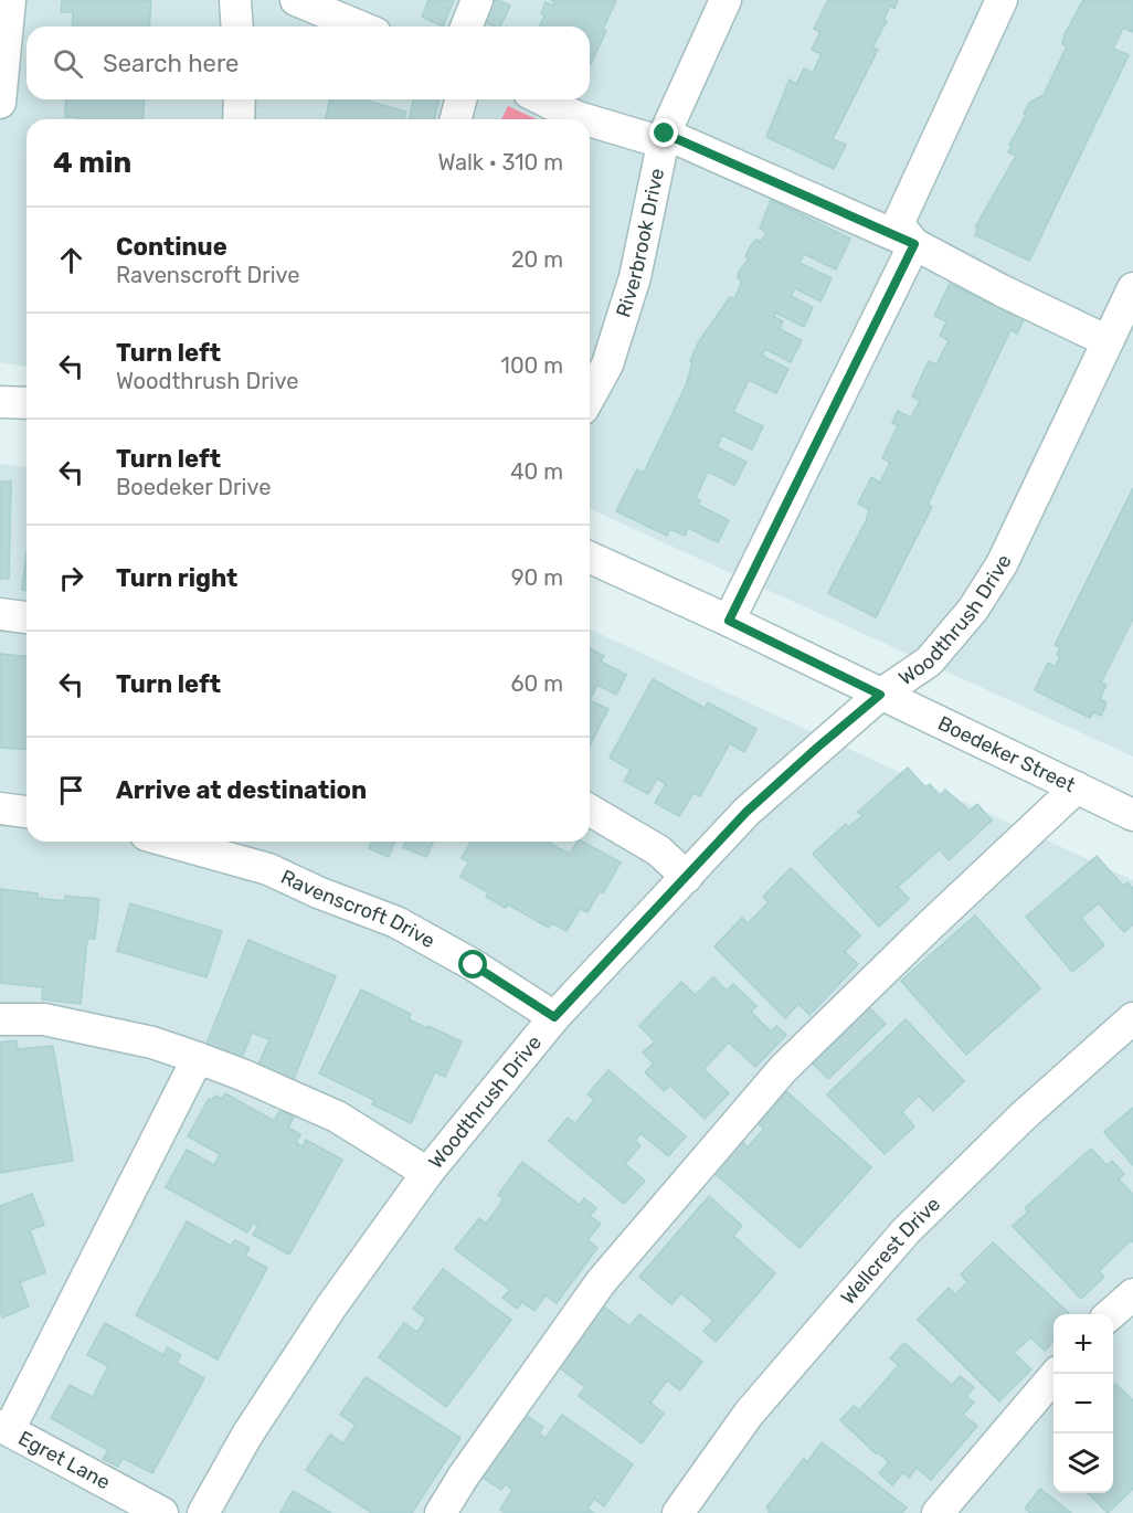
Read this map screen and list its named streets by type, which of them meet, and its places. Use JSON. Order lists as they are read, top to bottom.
{
  "streets": {
    "street": [
      "Riverbrook Drive",
      "Woodthrush Drive",
      "Boedeker Street",
      "Ravenscroft Drive",
      "Wellcrest Drive",
      "Egret Lane"
    ]
  },
  "crossings": [
    ["Woodthrush Drive", "Boedeker Street"],
    ["Woodthrush Drive", "Ravenscroft Drive"]
  ],
  "page": {
    "search": "Search here",
    "heading": ["4 min", "Walk · 310 m"],
    "list": [
      ["Continue", "Ravenscroft Drive", "20 m"],
      ["Turn left", "Woodthrush Drive", "100 m"],
      ["Turn left", "Boedeker Drive", "40 m"],
      ["Turn right", "90 m"],
      ["Turn left", "60 m"],
      "Arrive at destination"
    ],
    "map_buttons": ["+", "−"]
  }
}
